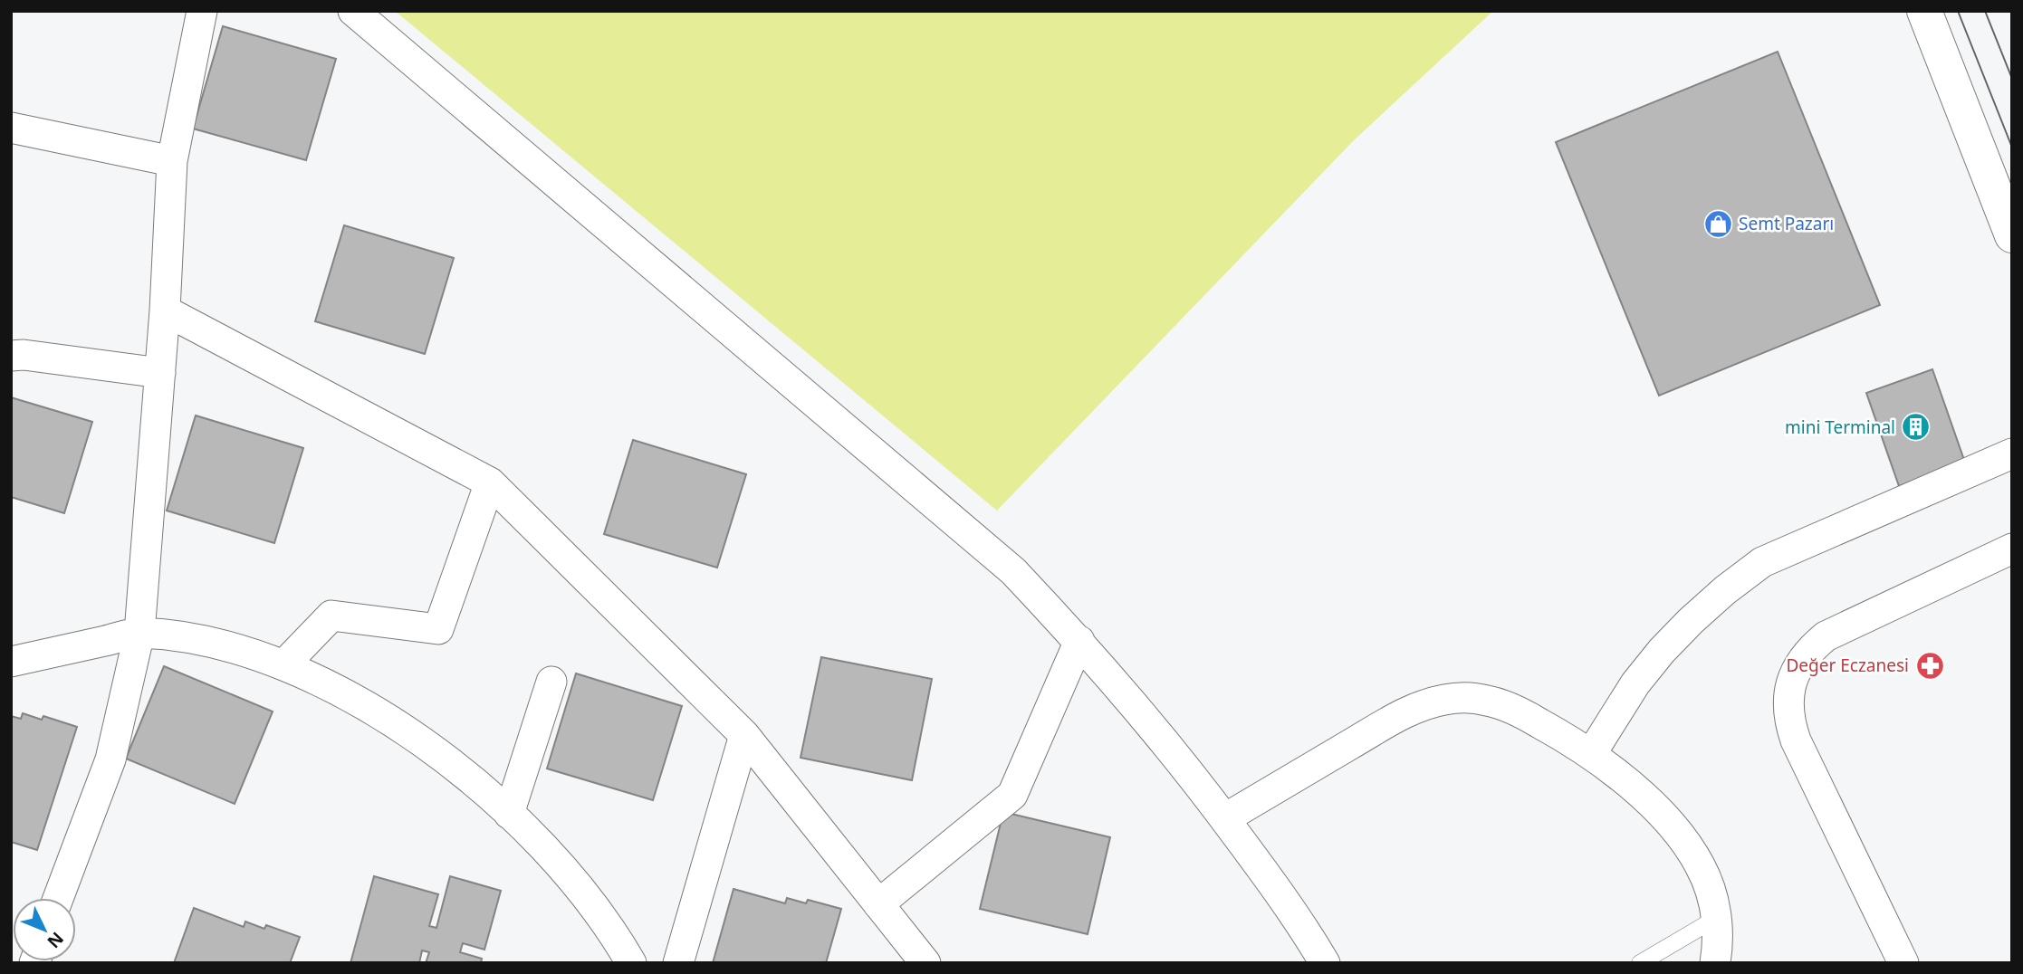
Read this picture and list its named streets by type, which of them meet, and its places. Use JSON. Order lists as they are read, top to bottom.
{
  "places": {
    "shop": ["Semt Pazarı"],
    "building": ["mini Terminal"],
    "pharmacy": ["Değer Eczanesi"]
  },
  "north": "bottom right"
}
